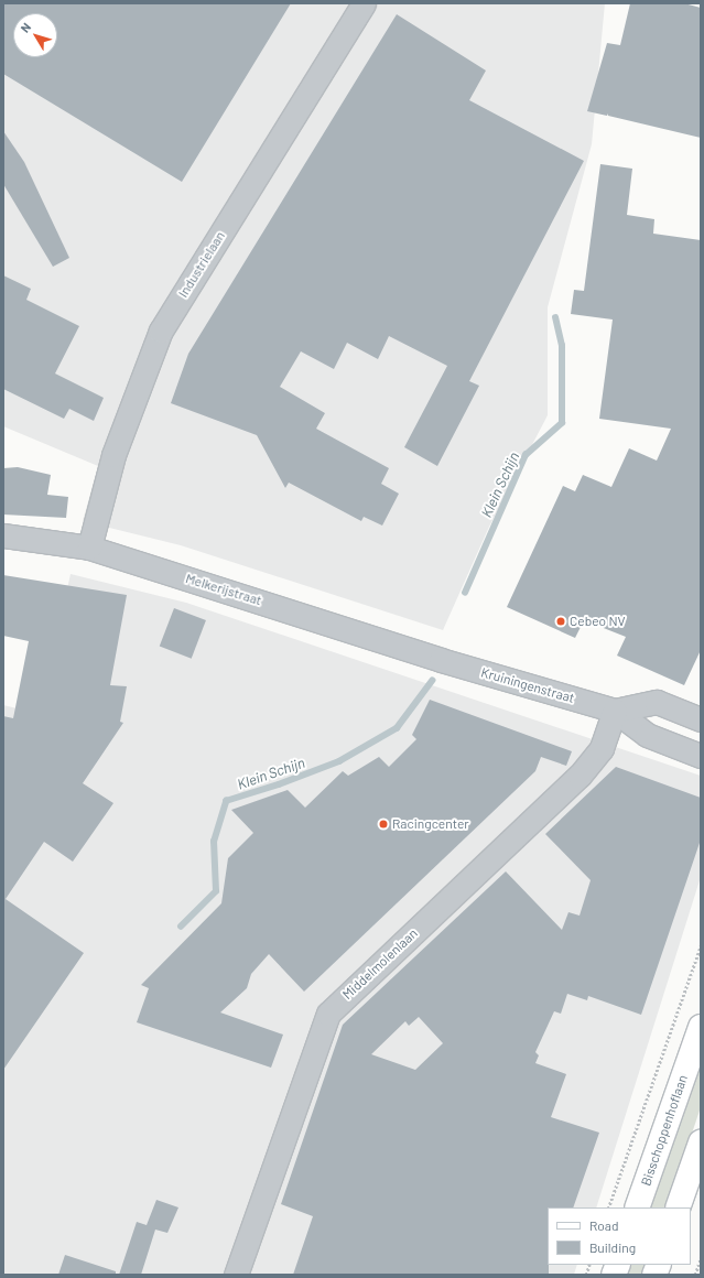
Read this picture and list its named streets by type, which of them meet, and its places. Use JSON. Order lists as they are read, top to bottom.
{
  "streets": {
    "main road": ["Bisschoppenhoflaan"],
    "street": [
      "Industrielaan",
      "Melkerijstraat",
      "Kruiningenstraat",
      "Middelmolenlaan"
    ]
  },
  "crossings": [
    ["Industrielaan", "Melkerijstraat"],
    ["Melkerijstraat", "Kruiningenstraat"],
    ["Kruiningenstraat", "Middelmolenlaan"]
  ],
  "water": ["Klein Schijn"],
  "places": ["Cebeo NV", "Racingcenter"],
  "legend": ["Road", "Building"],
  "north": "top left"
}
